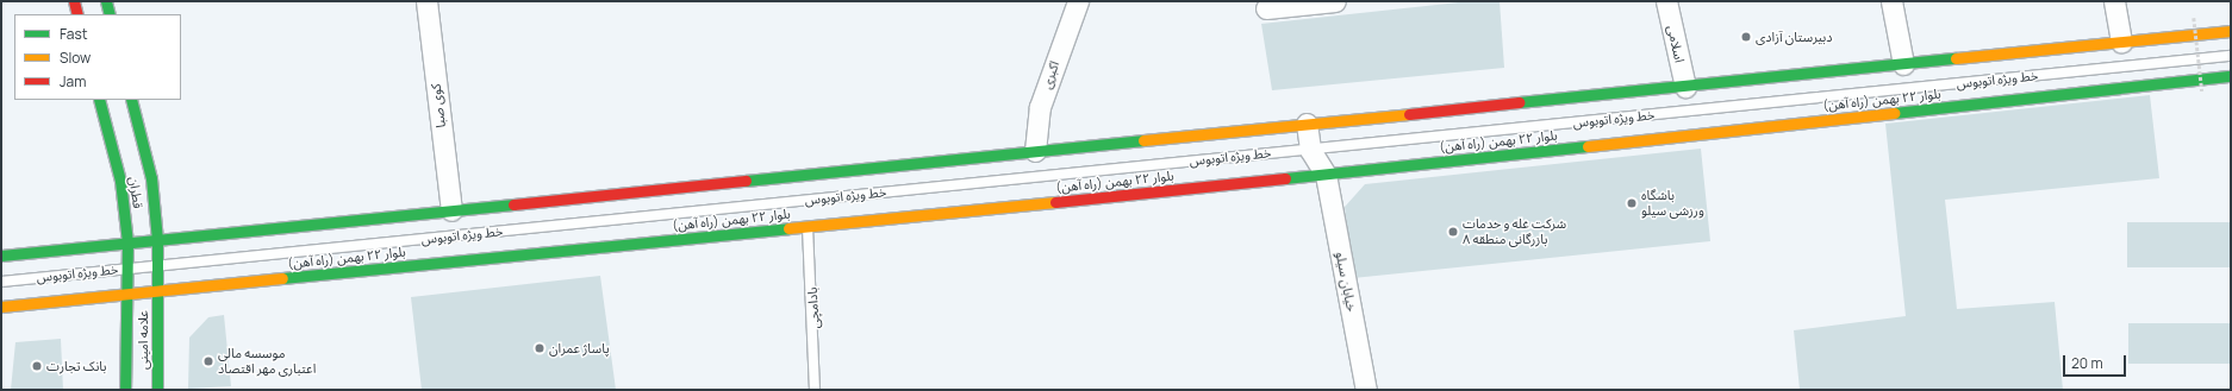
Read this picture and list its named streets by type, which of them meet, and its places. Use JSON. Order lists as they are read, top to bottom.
{
  "streets": {
    "main road": ["بلوار ۲۲ بهمن (راه آهن)", "قطران", "علامه امینی"],
    "street": [
      "اسلامی",
      "اکبری",
      "کوی صبا",
      "خیابان سیلو"
    ],
    "lane": ["خط ویژه اتوبوس", "بادامچی"]
  },
  "crossings": [
    ["خط ویژه اتوبوس", "قطران"],
    ["بلوار ۲۲ بهمن (راه آهن)", "قطران"],
    ["بلوار ۲۲ بهمن (راه آهن)", "خیابان سیلو"],
    ["بلوار ۲۲ بهمن (راه آهن)", "بادامچی"],
    ["بلوار ۲۲ بهمن (راه آهن)", "علامه امینی"],
    ["قطران", "علامه امینی"]
  ],
  "places": [
    "دبیرستان آزادی",
    "باشگاه ورزشی سیلو",
    "شرکت غله و خدمات بازرگانی منطقه ۸",
    "پاساژ عمران",
    "موسسه مالی اعتباری مهر اقتصاد",
    "بانک تجارت"
  ],
  "legend": ["Fast", "Slow", "Jam"],
  "scale_bar": "20 m"
}
